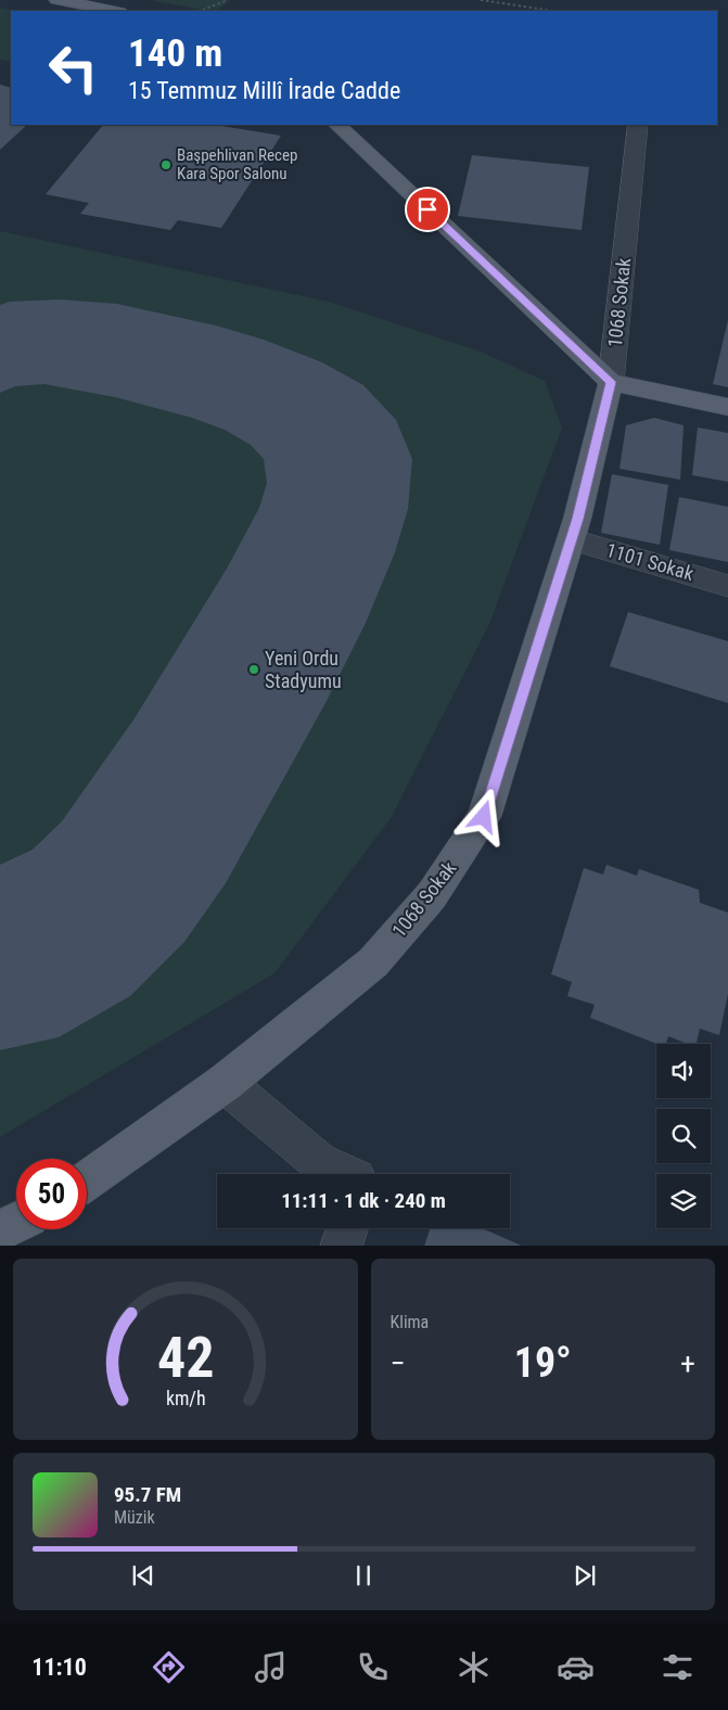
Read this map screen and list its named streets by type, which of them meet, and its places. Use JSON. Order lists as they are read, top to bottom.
{
  "streets": {
    "main road": ["1068 Sokak"],
    "street": ["1101 Sokak"]
  },
  "crossings": [
    ["1068 Sokak", "1101 Sokak"]
  ],
  "places": ["Başpehlivan Recep Kara Spor Salonu", "Yeni Ordu Stadyumu"],
  "page": {
    "turn": ["140 m", "15 Temmuz Millî İrade Cadde"],
    "limit": "50",
    "trip": "11:11 · 1 dk · 240 m",
    "tile": "Klima",
    "heat": ["−", "19°", "+"],
    "song": ["95.7 FM", "Müzik"],
    "tabs": "11:10",
    "gauge": ["42", "km/h"]
  }
}
